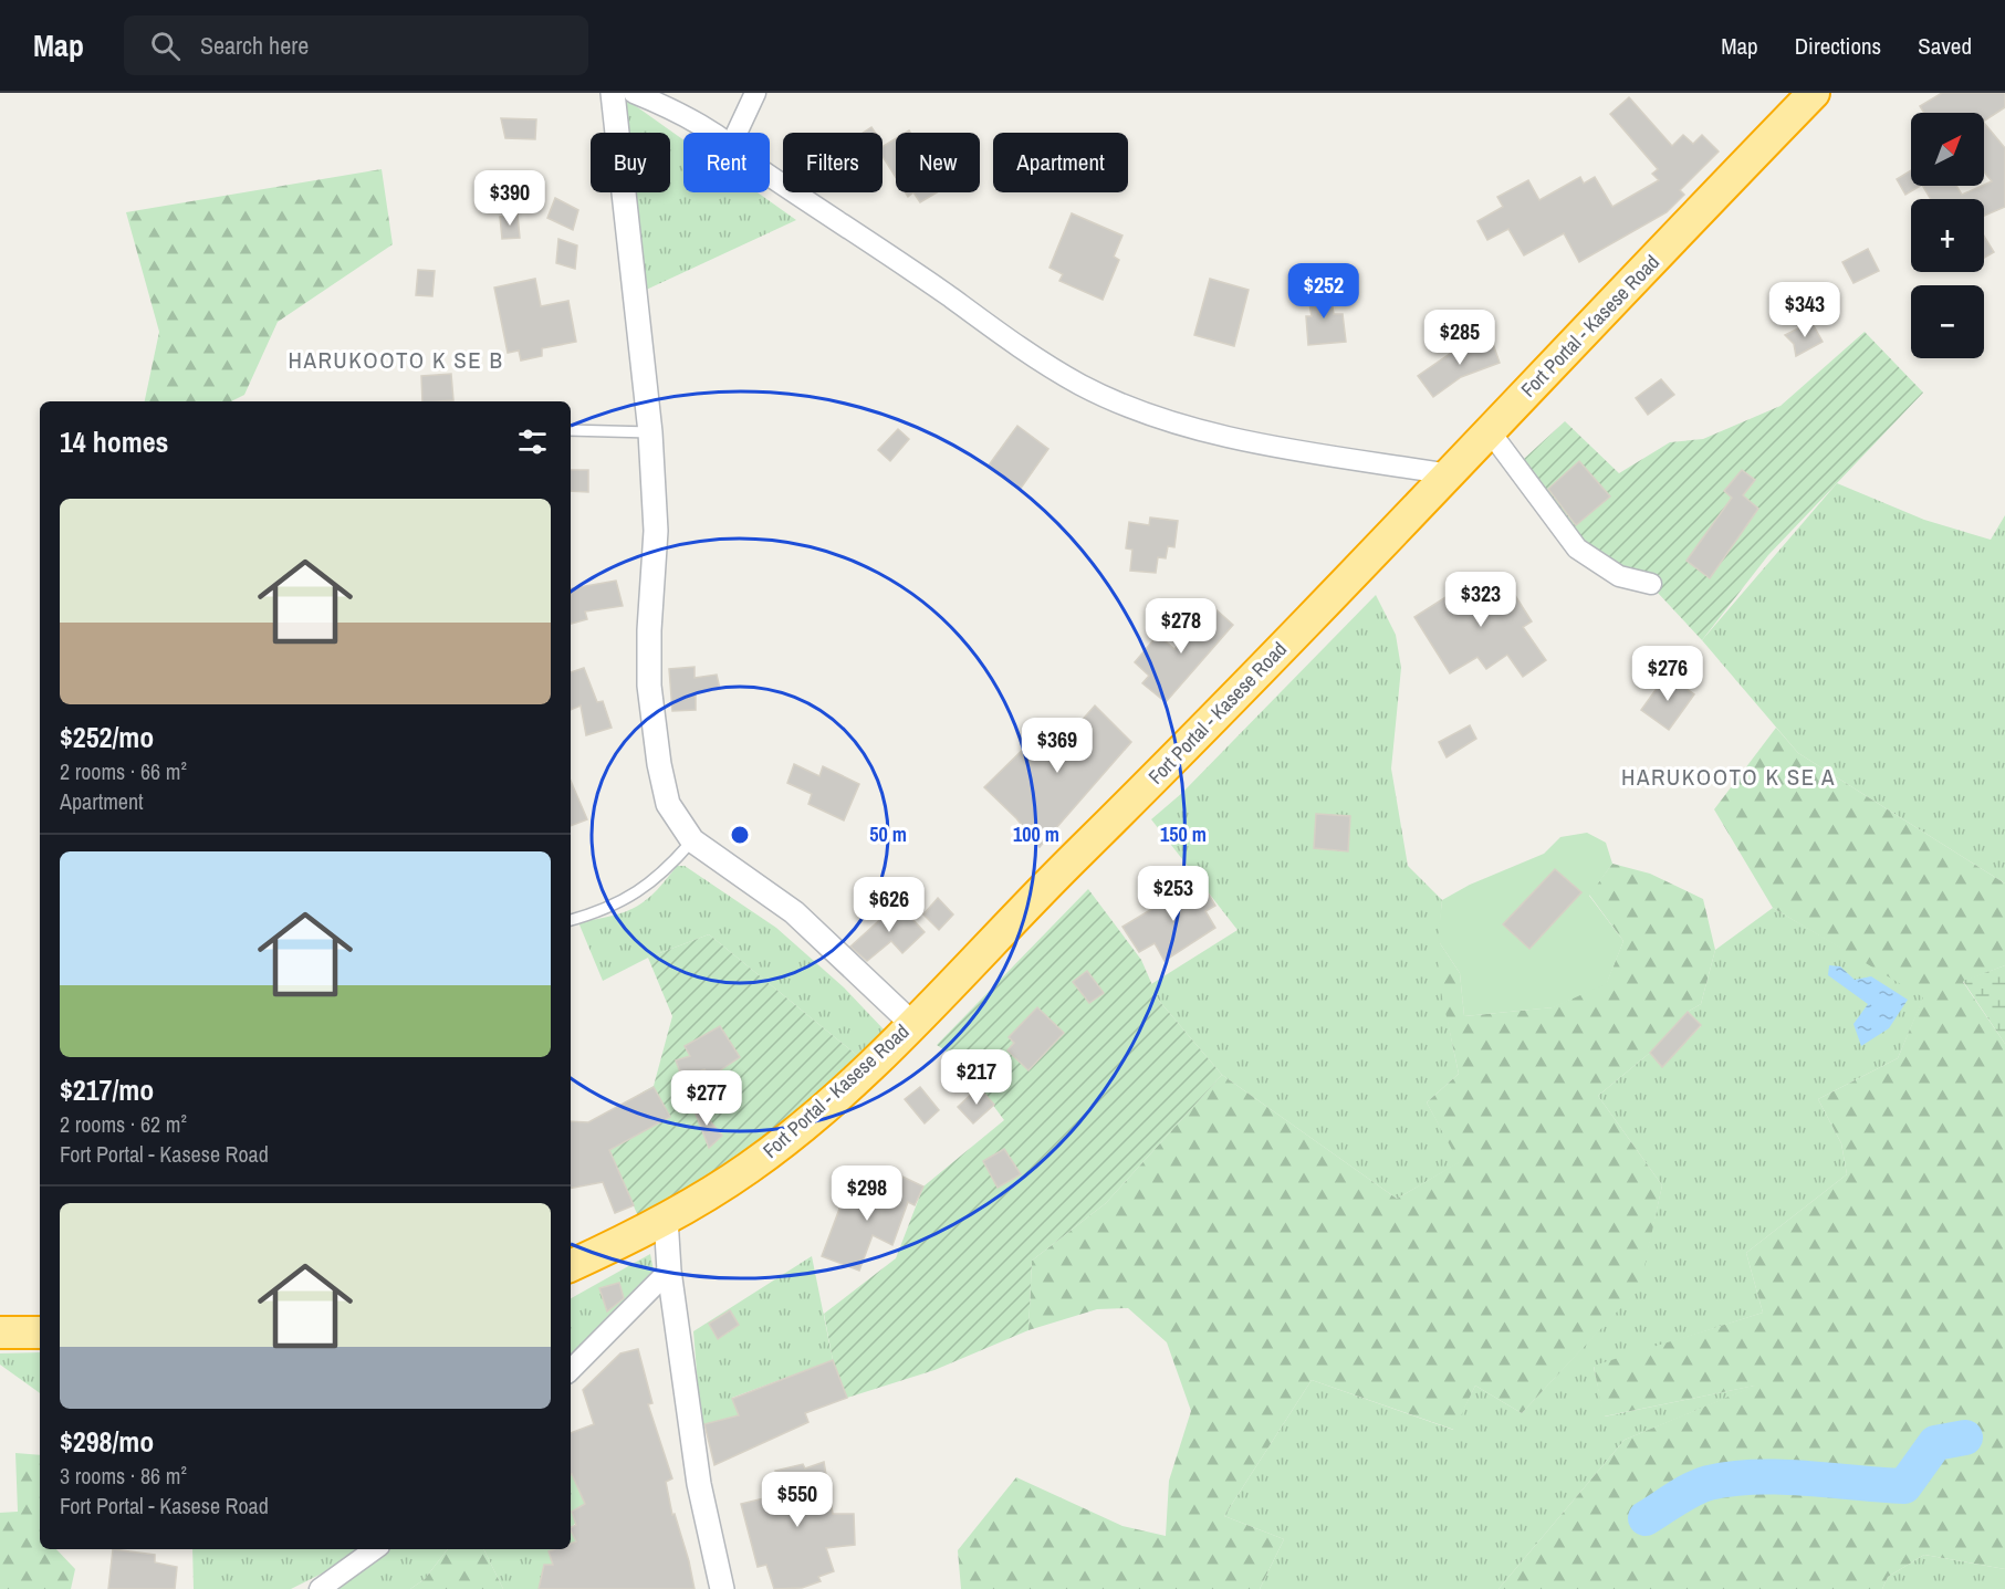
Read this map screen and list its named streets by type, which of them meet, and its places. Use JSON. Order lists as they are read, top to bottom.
{
  "streets": {
    "highway": ["Fort Portal - Kasese Road"]
  },
  "districts": ["HARUKOOTO K SE B", "HARUKOOTO K SE A"],
  "north": "top right",
  "page": {
    "header": "Map",
    "search": "Search here",
    "nav": ["Map", "Directions", "Saved"],
    "map_buttons": ["+", "−"],
    "chip": [
      "Buy",
      "Rent",
      "Filters",
      "New",
      "Apartment"
    ],
    "price": [
      "$390",
      "$252",
      "$343",
      "$285",
      "$323",
      "$278",
      "$276",
      "$369",
      "$253",
      "$626",
      "$217",
      "$277",
      "$298",
      "$550"
    ],
    "heading": "14 homes",
    "list": [
      {
        "name": "$252/mo",
        "note": "2 rooms · 66 m² · Apartment"
      },
      {
        "name": "$217/mo",
        "note": "2 rooms · 62 m² · Fort Portal - Kasese Road"
      },
      {
        "name": "$298/mo",
        "note": "3 rooms · 86 m² · Fort Portal - Kasese Road"
      }
    ]
  },
  "rings": ["50 m", "100 m", "150 m"]
}
